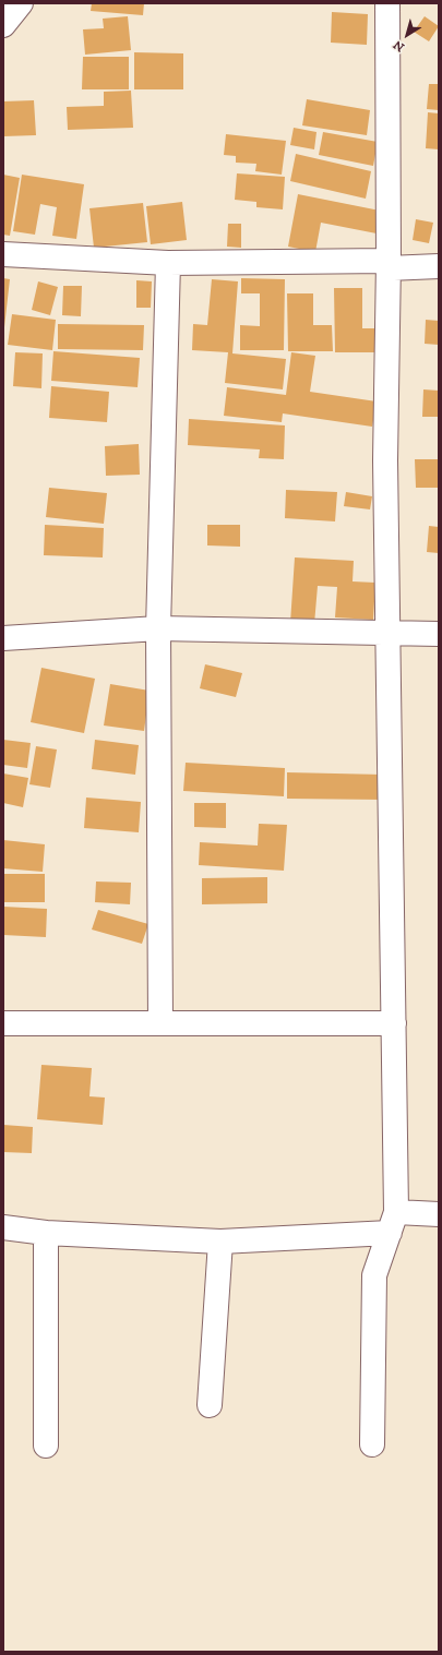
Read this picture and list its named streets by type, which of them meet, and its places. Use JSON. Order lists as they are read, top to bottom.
{
  "north": "bottom left"
}
